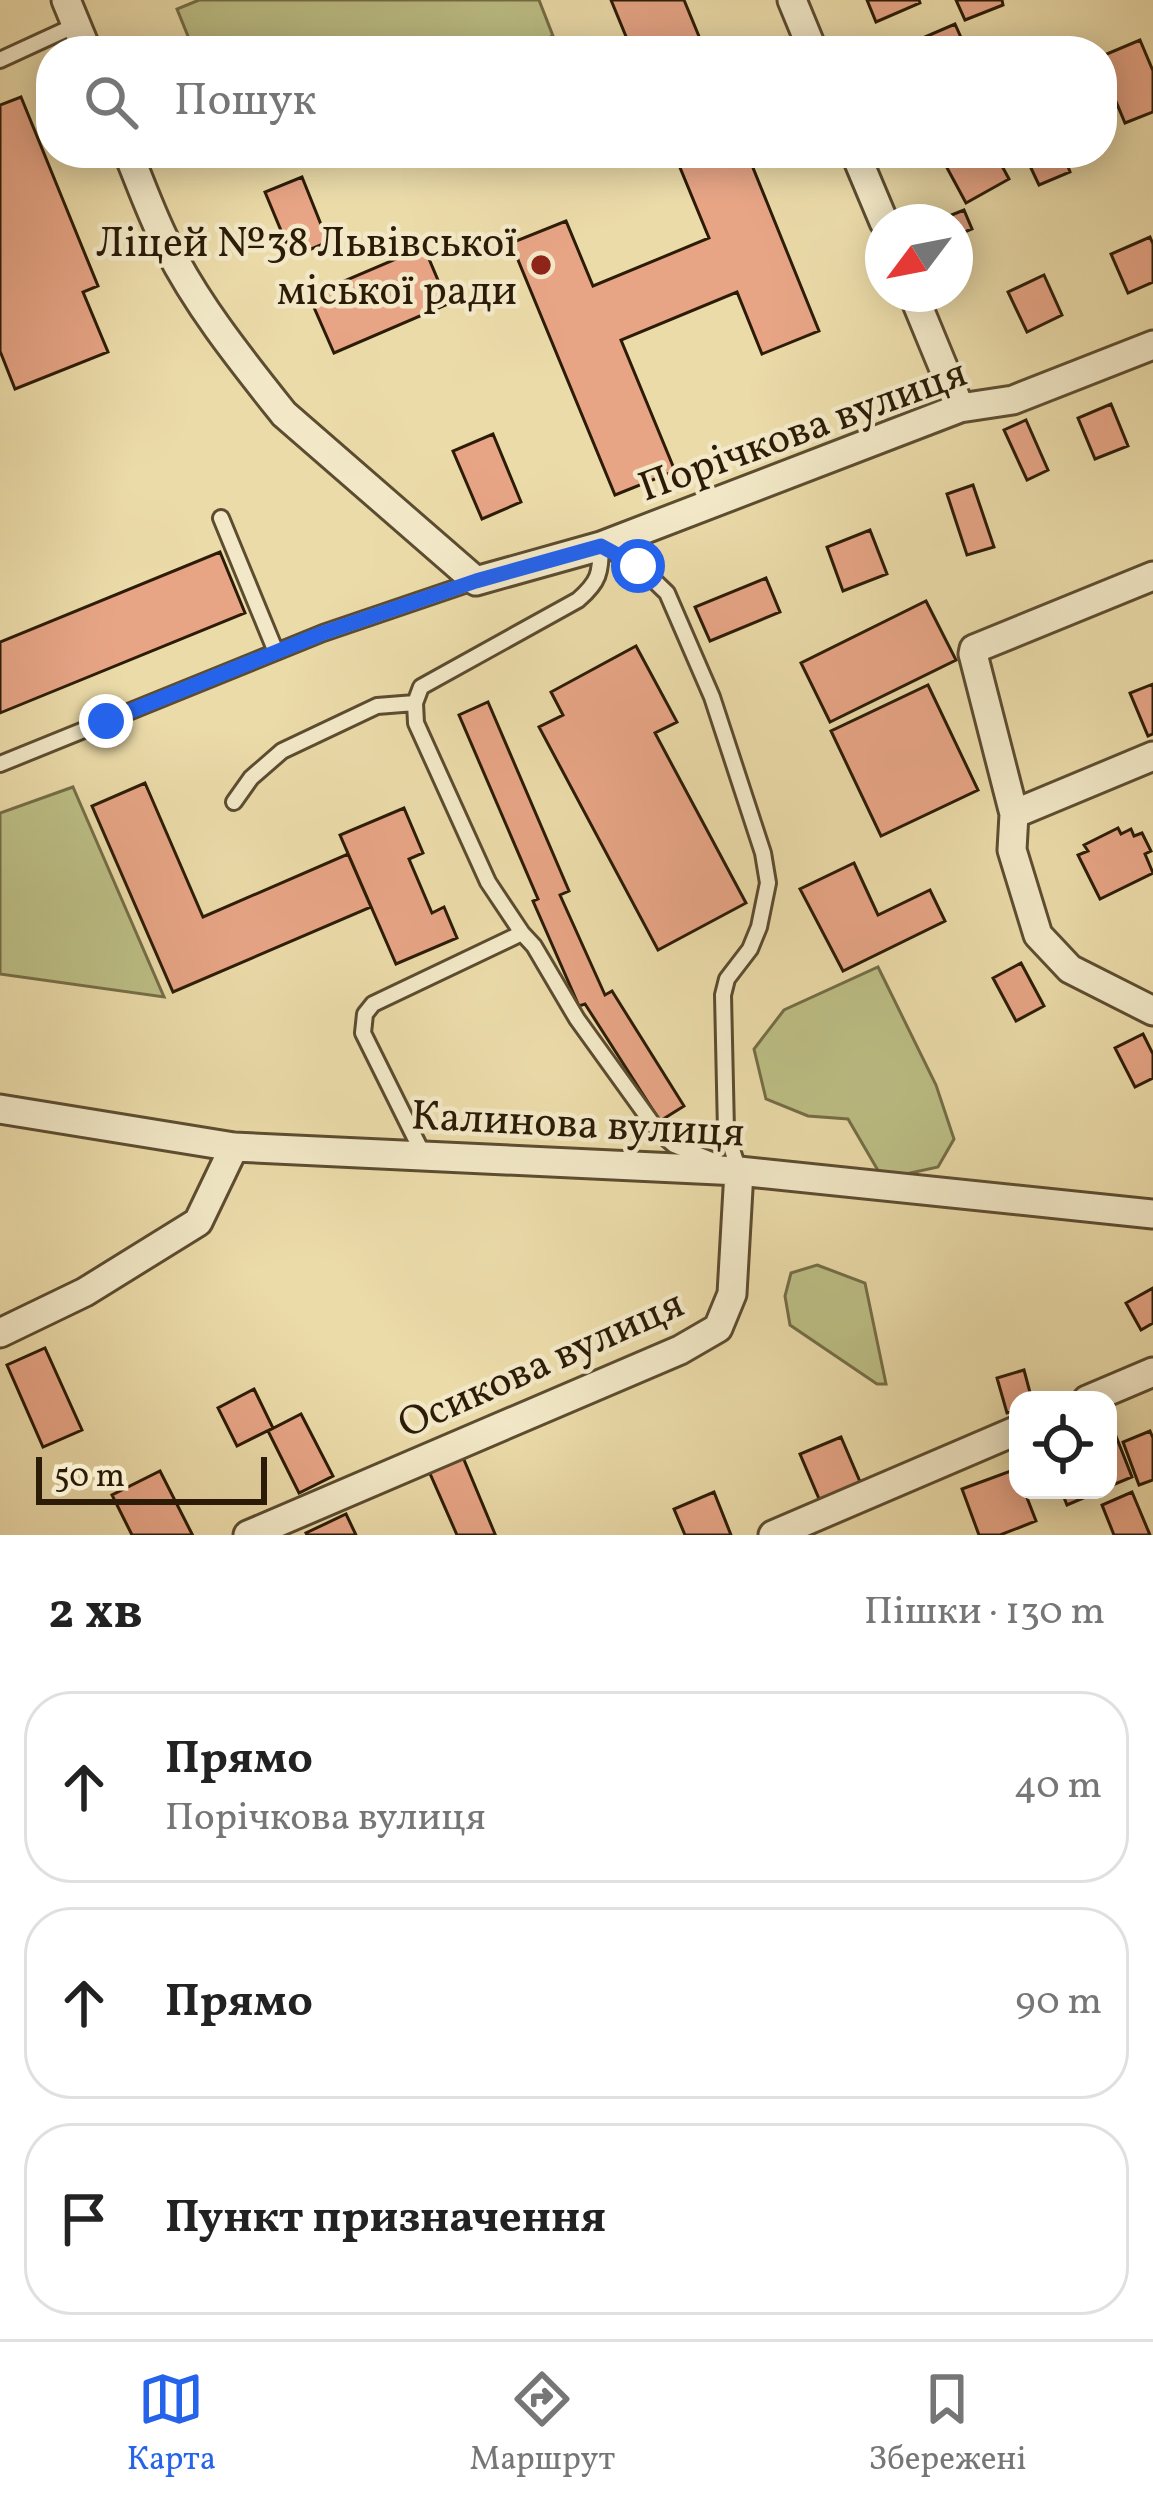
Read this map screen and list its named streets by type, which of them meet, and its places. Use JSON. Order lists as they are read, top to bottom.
{
  "streets": {
    "street": ["Порічкова вулиця", "Калинова вулиця", "Осикова вулиця"]
  },
  "crossings": [
    ["Калинова вулиця", "Осикова вулиця"]
  ],
  "places": ["Ліцей №38 Львівської міської ради"],
  "scale_bar": "50 m",
  "north": "bottom left",
  "page": {
    "search": "Пошук",
    "scale": "50 m",
    "heading": ["2 хв", "Пішки · 130 m"],
    "list": [
      ["Прямо", "Порічкова вулиця", "40 m"],
      ["Прямо", "90 m"],
      "Пункт призначення"
    ],
    "nav": ["Карта", "Маршрут", "Збережені"]
  }
}
